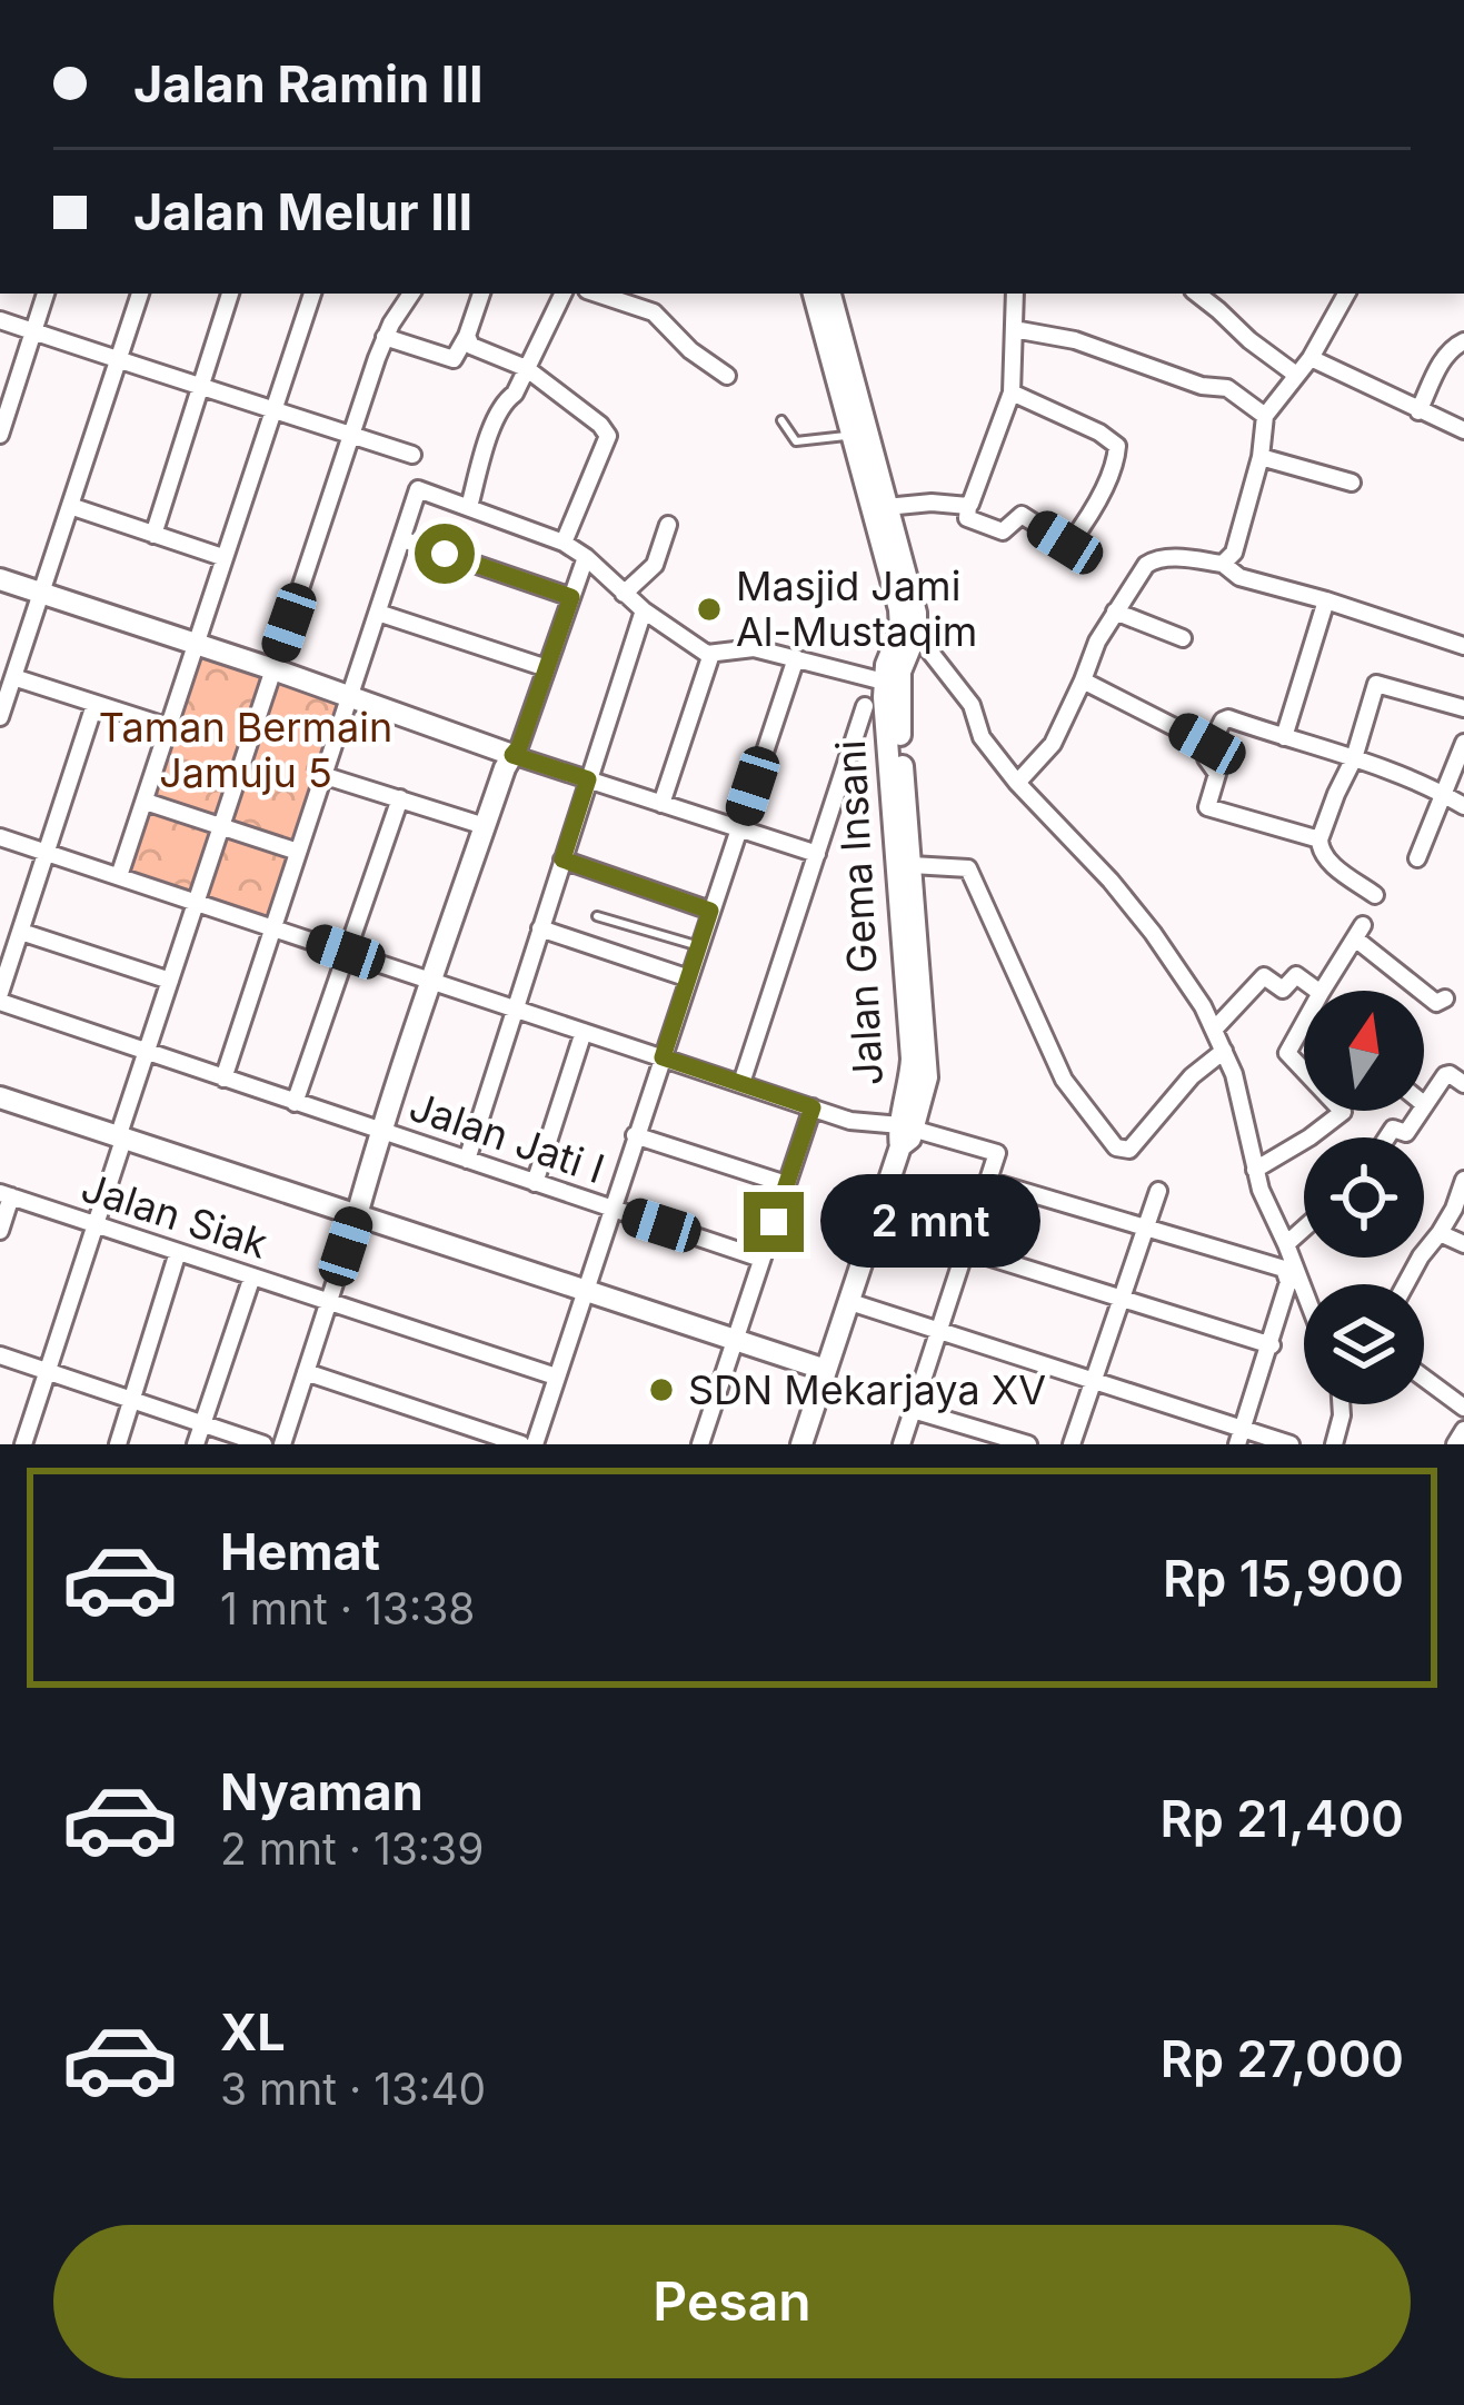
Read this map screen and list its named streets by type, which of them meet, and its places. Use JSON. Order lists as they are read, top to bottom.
{
  "streets": {
    "street": ["Jalan Gema Insani", "Jalan Jati I", "Jalan Siak"]
  },
  "parks": ["Taman Bermain Jamuju 5"],
  "places": ["Masjid Jami Al-Mustaqim", "SDN Mekarjaya XV"],
  "north": "top",
  "page": {
    "banner": ["Jalan Ramin III", "Jalan Melur III"],
    "bubble": "2 mnt",
    "list": [
      {
        "name": "Hemat",
        "note": "1 mnt · 13:38",
        "value": "Rp 15,900"
      },
      {
        "name": "Nyaman",
        "note": "2 mnt · 13:39",
        "value": "Rp 21,400"
      },
      {
        "name": "XL",
        "note": "3 mnt · 13:40",
        "value": "Rp 27,000"
      }
    ],
    "buttons": "Pesan"
  }
}
